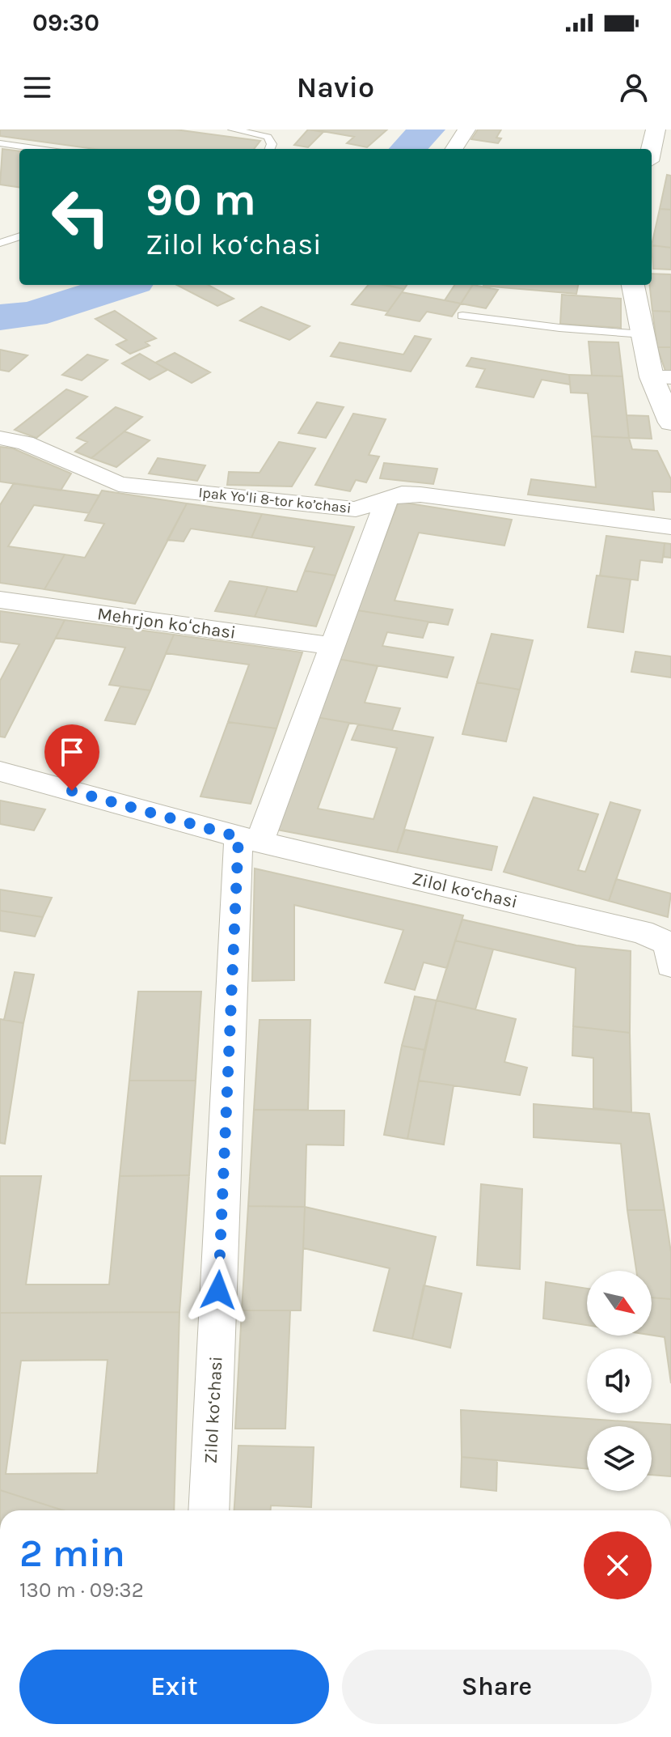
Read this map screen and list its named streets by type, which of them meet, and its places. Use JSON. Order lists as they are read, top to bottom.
{
  "streets": {
    "street": ["Ipak Yoʻli 8-tor koʼchasi", "Mehrjon koʻchasi", "Zilol ko‘chasi"]
  },
  "north": "bottom right",
  "page": {
    "status": "09:30",
    "header": "Navio",
    "turn": ["90 m", "Zilol ko‘chasi"],
    "heading": ["2 min", "130 m · 09:32"],
    "buttons": ["Exit", "Share"]
  }
}
